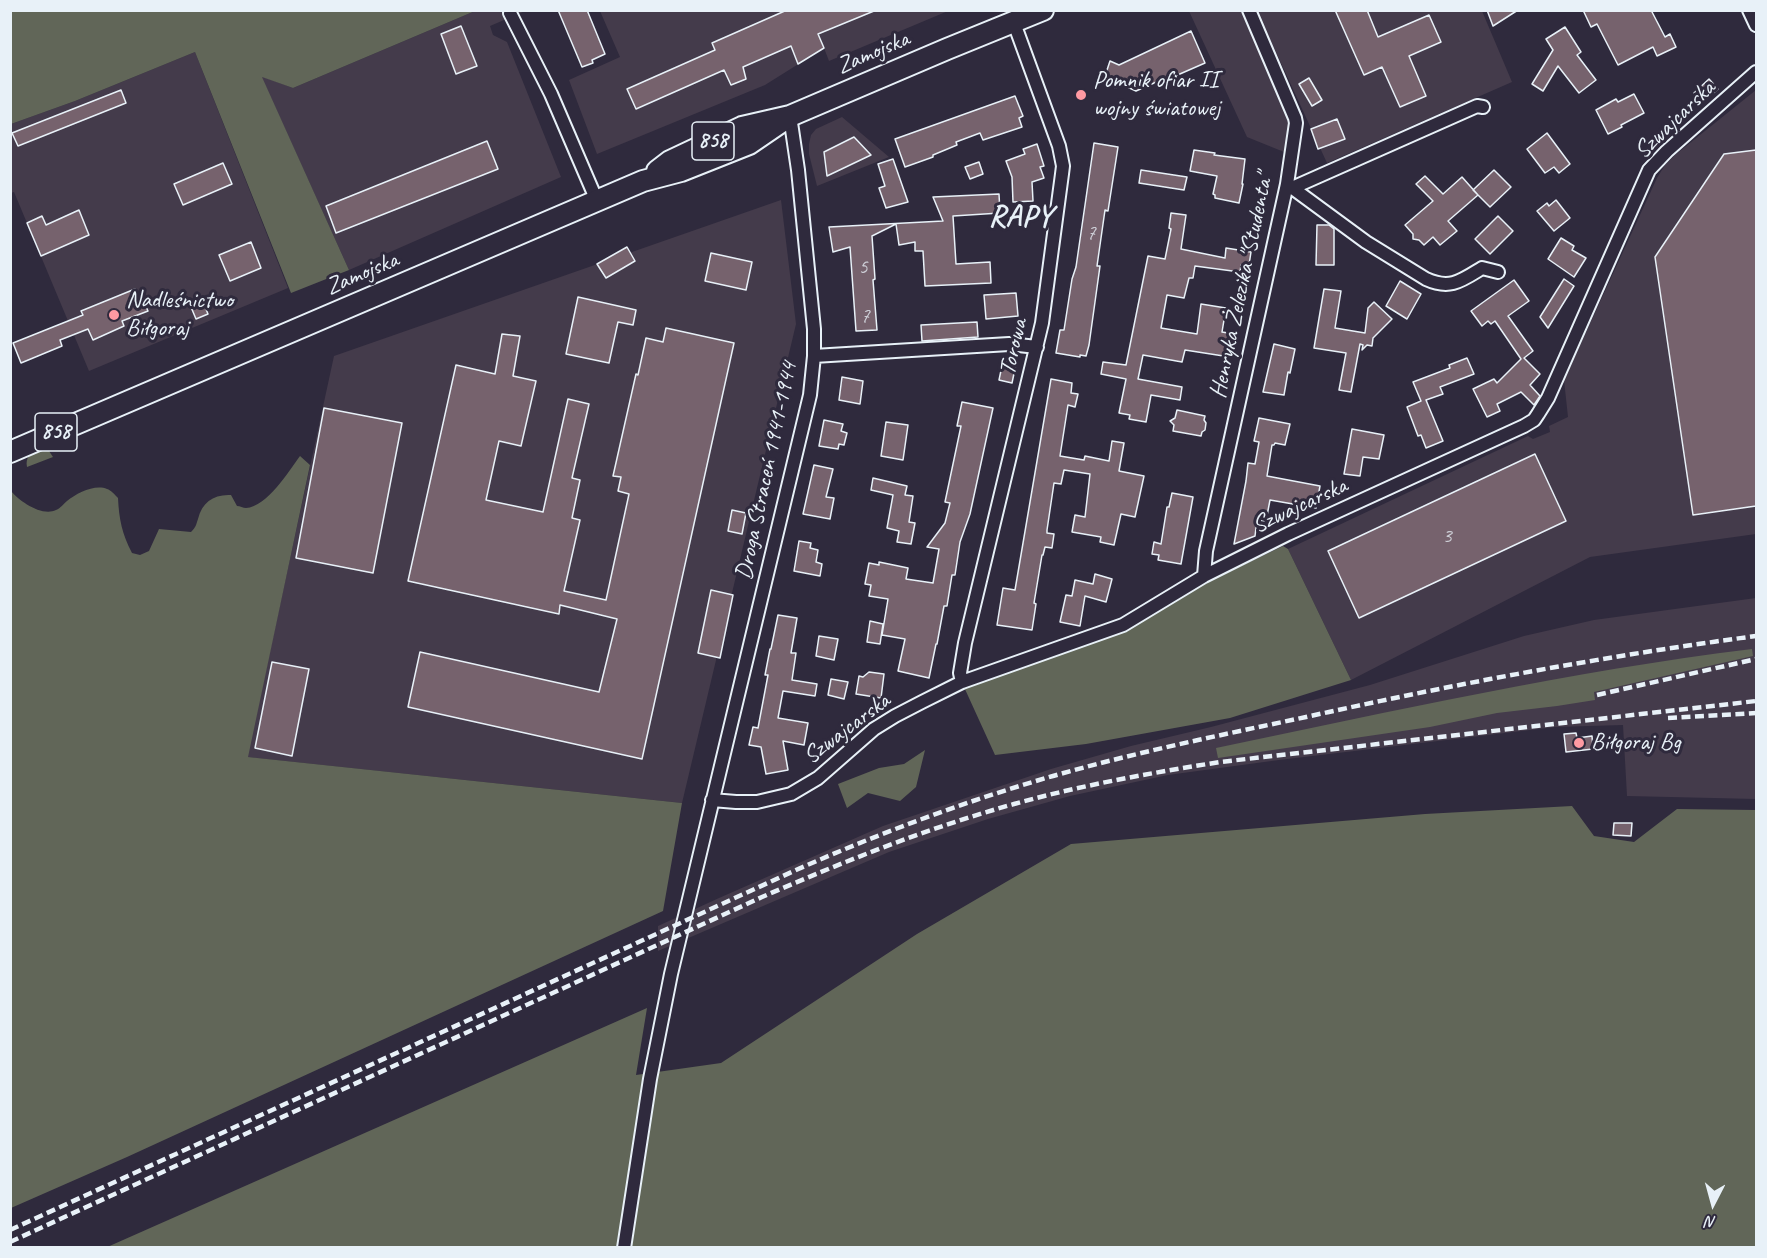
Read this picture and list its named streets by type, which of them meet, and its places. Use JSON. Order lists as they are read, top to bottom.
{
  "streets": {
    "main road": ["Zamojska", "858"],
    "street": [
      "Szwajcarska",
      "Henryka Żelezika \"Studenta\"",
      "Torowa",
      "Droga Straceń 1941-1944"
    ]
  },
  "crossings": [
    ["Zamojska", "Torowa"],
    ["Zamojska", "Droga Straceń 1941-1944"],
    ["Szwajcarska", "Henryka Żelezika \"Studenta\""],
    ["Szwajcarska", "Torowa"],
    ["Szwajcarska", "Droga Straceń 1941-1944"]
  ],
  "districts": ["RAPY"],
  "places": ["Pomnik ofiar II wojny światowej", "Nadleśnictwo Biłgoraj", "Biłgoraj Bg"],
  "house_numbers": [
    "7",
    "5",
    "7",
    "3"
  ],
  "north": "bottom"
}
